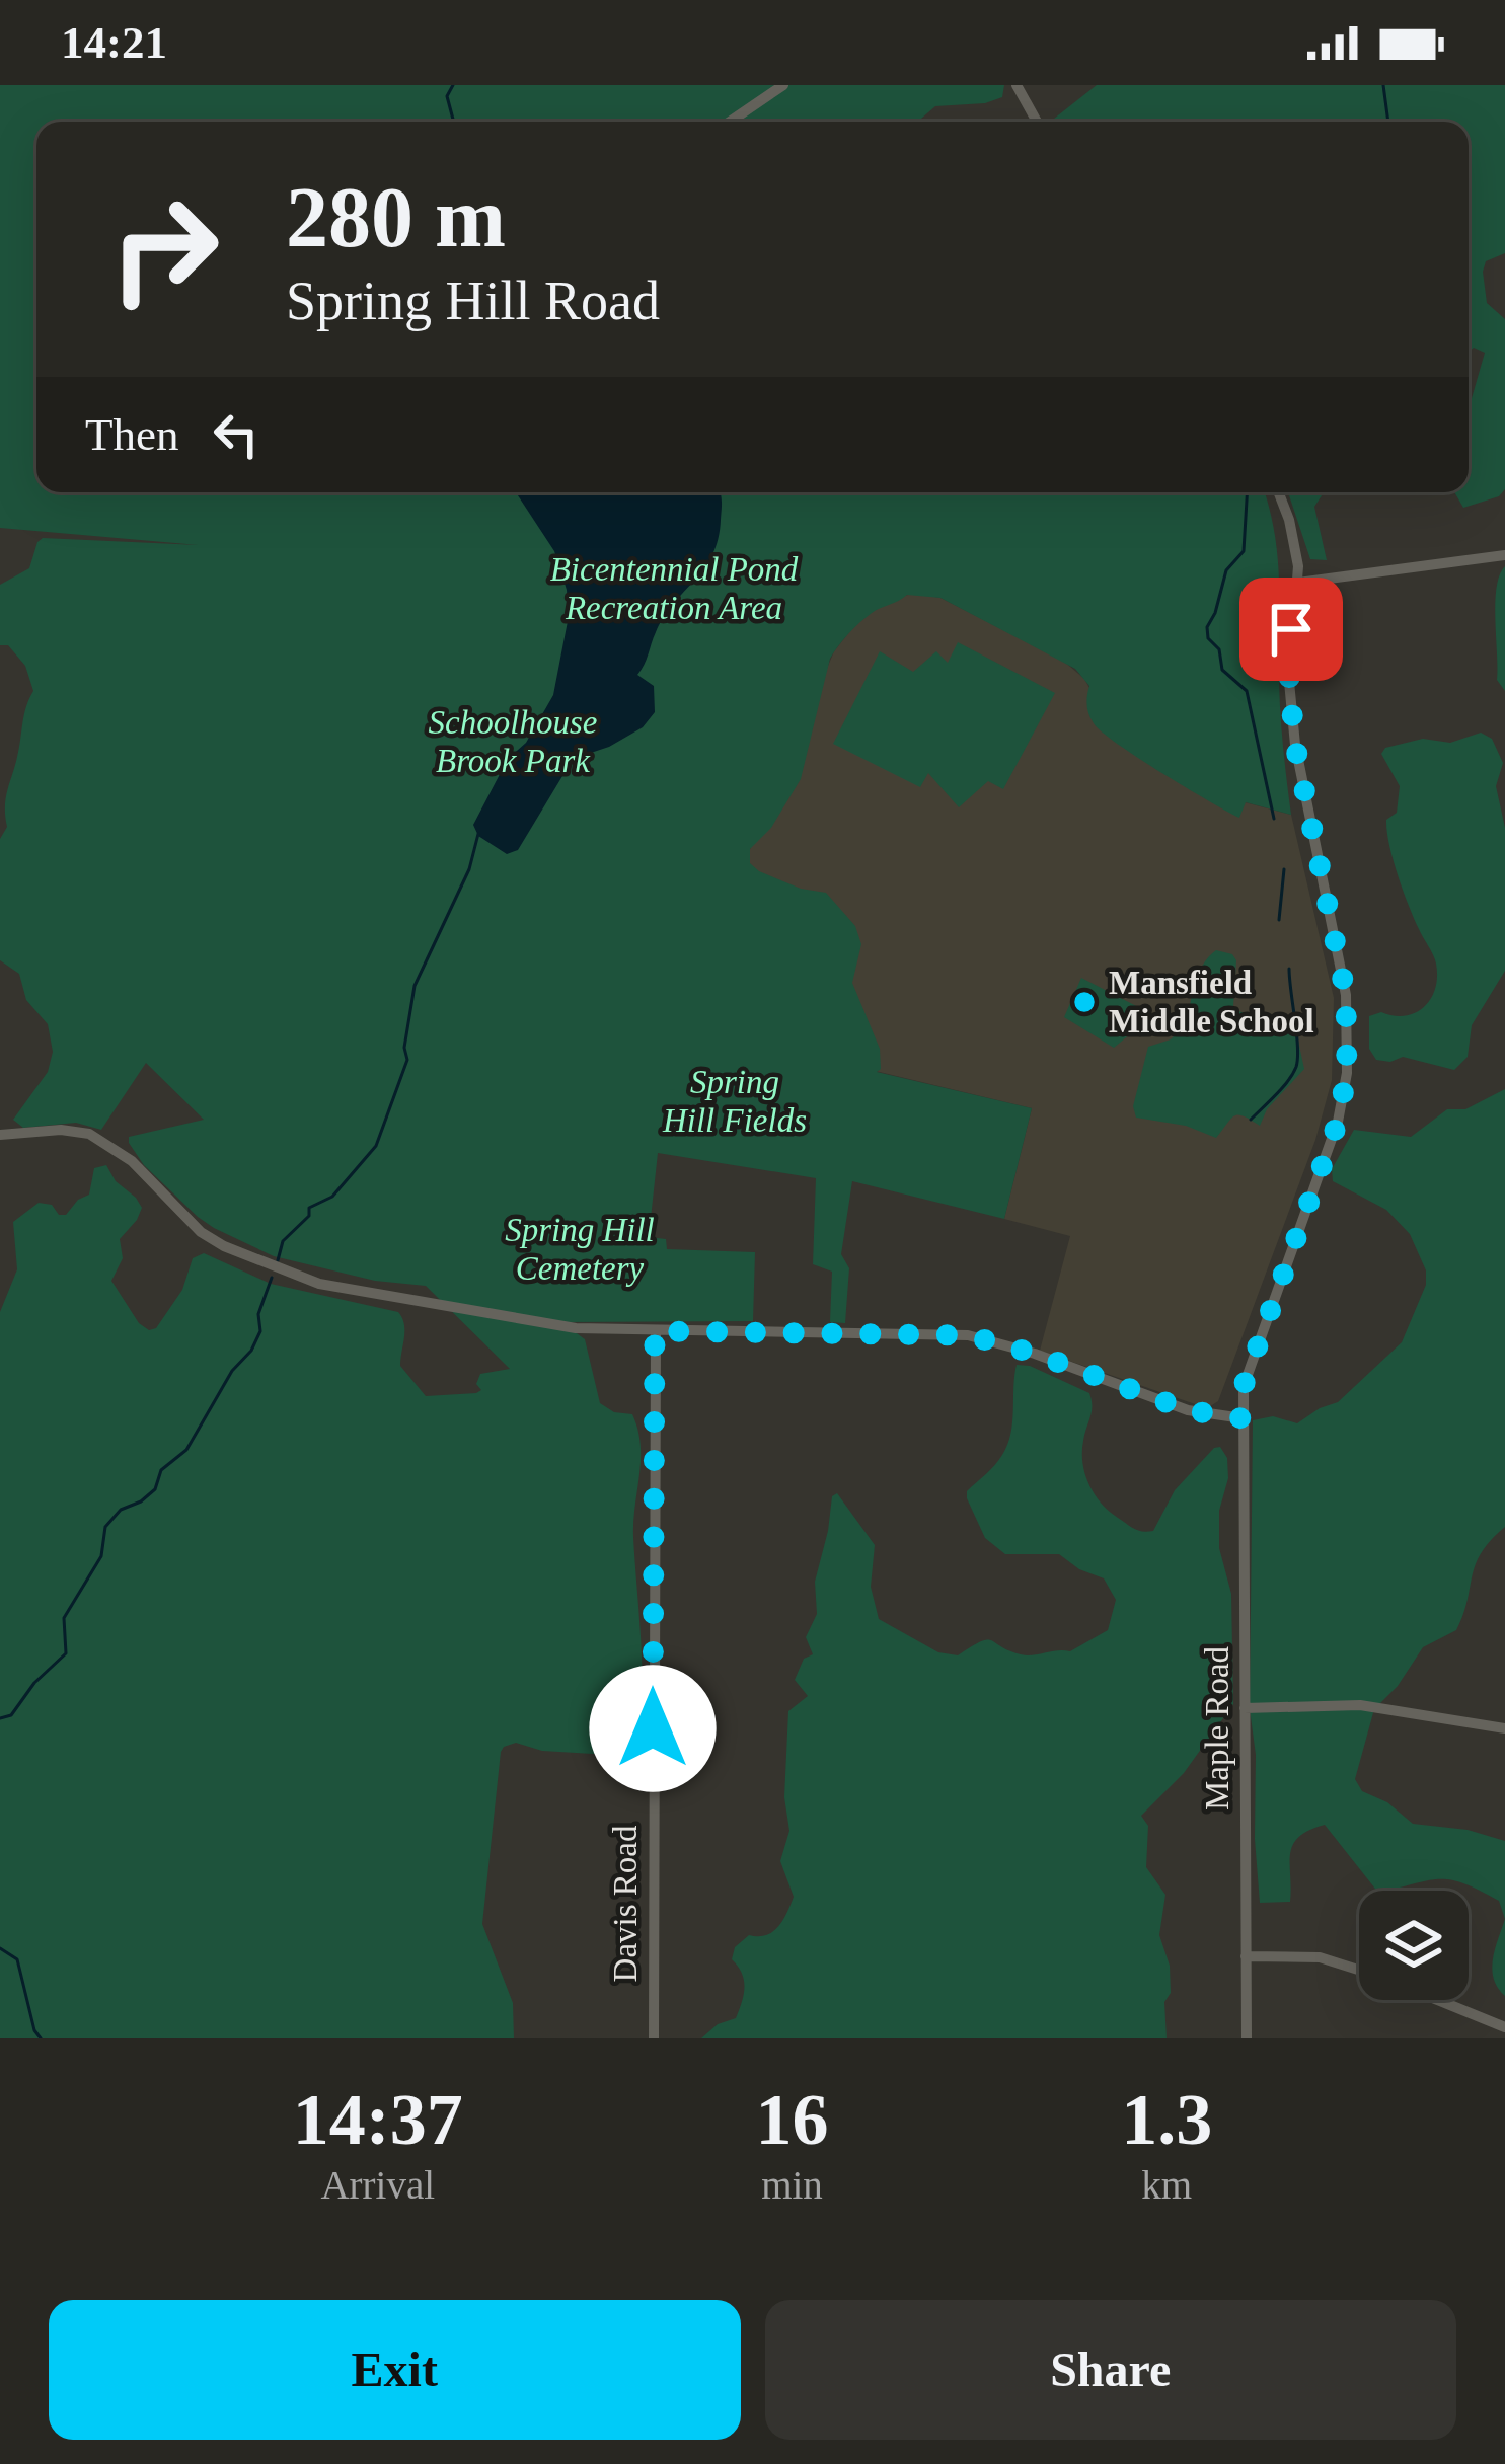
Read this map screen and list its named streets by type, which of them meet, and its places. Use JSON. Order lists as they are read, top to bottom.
{
  "streets": {
    "street": ["Maple Road", "Davis Road"]
  },
  "parks": [
    "Bicentennial Pond Recreation Area",
    "Schoolhouse Brook Park",
    "Spring Hill Fields",
    "Spring Hill Cemetery"
  ],
  "places": ["Mansfield Middle School"],
  "page": {
    "status": "14:21",
    "turn": ["280 m", "Spring Hill Road"],
    "then": "Then",
    "eta": [
      "14:37",
      "Arrival",
      "16",
      "min",
      "1.3",
      "km"
    ],
    "buttons": ["Exit", "Share"]
  }
}
